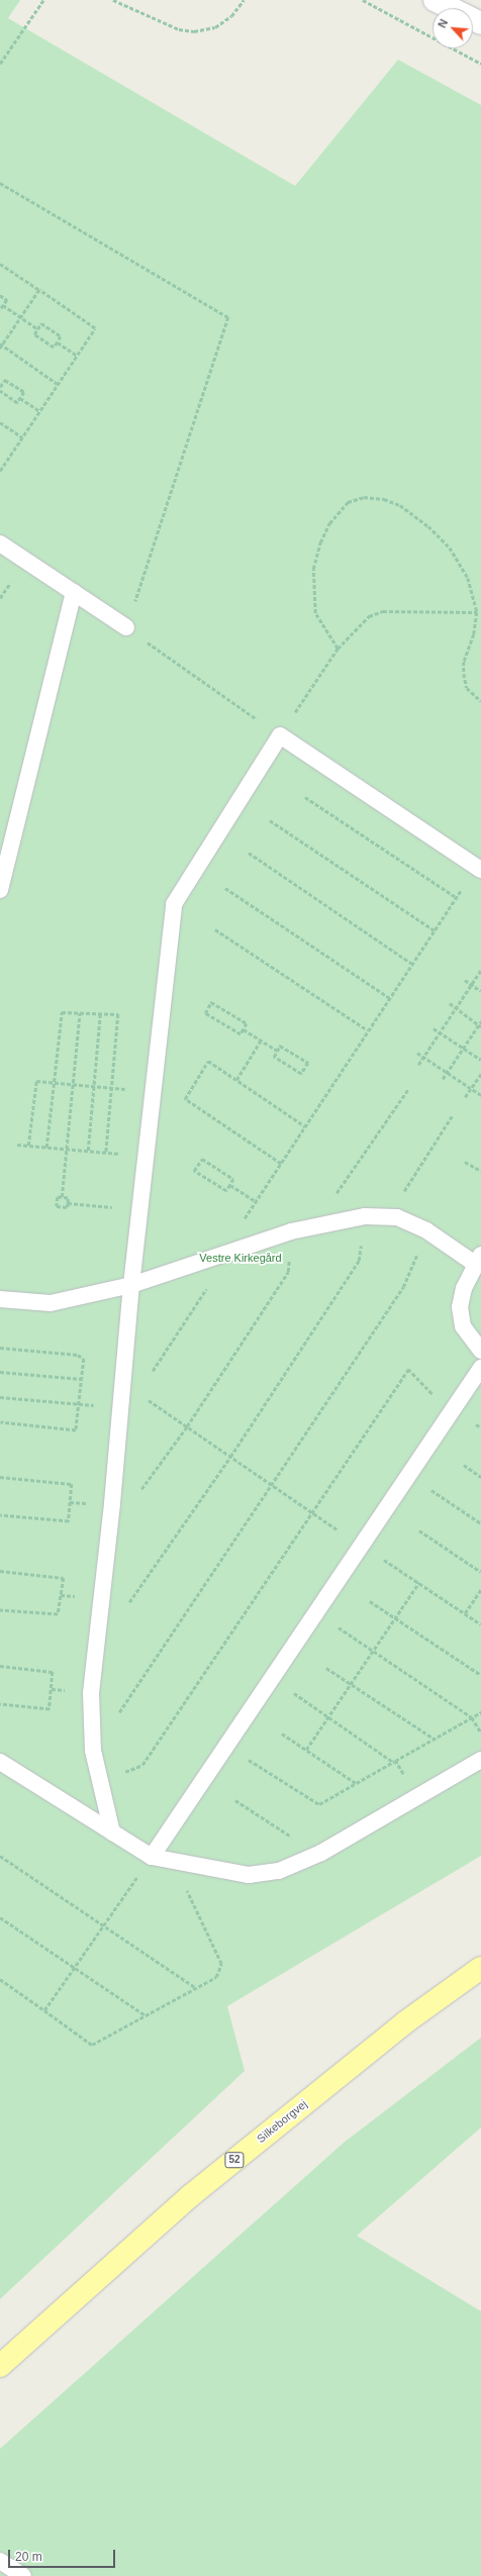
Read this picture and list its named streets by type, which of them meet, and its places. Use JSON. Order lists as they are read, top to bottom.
{
  "streets": {
    "main road": ["Silkeborgvej", "52"]
  },
  "parks": ["Vestre Kirkegård"],
  "scale_bar": "20 m",
  "north": "top left"
}
